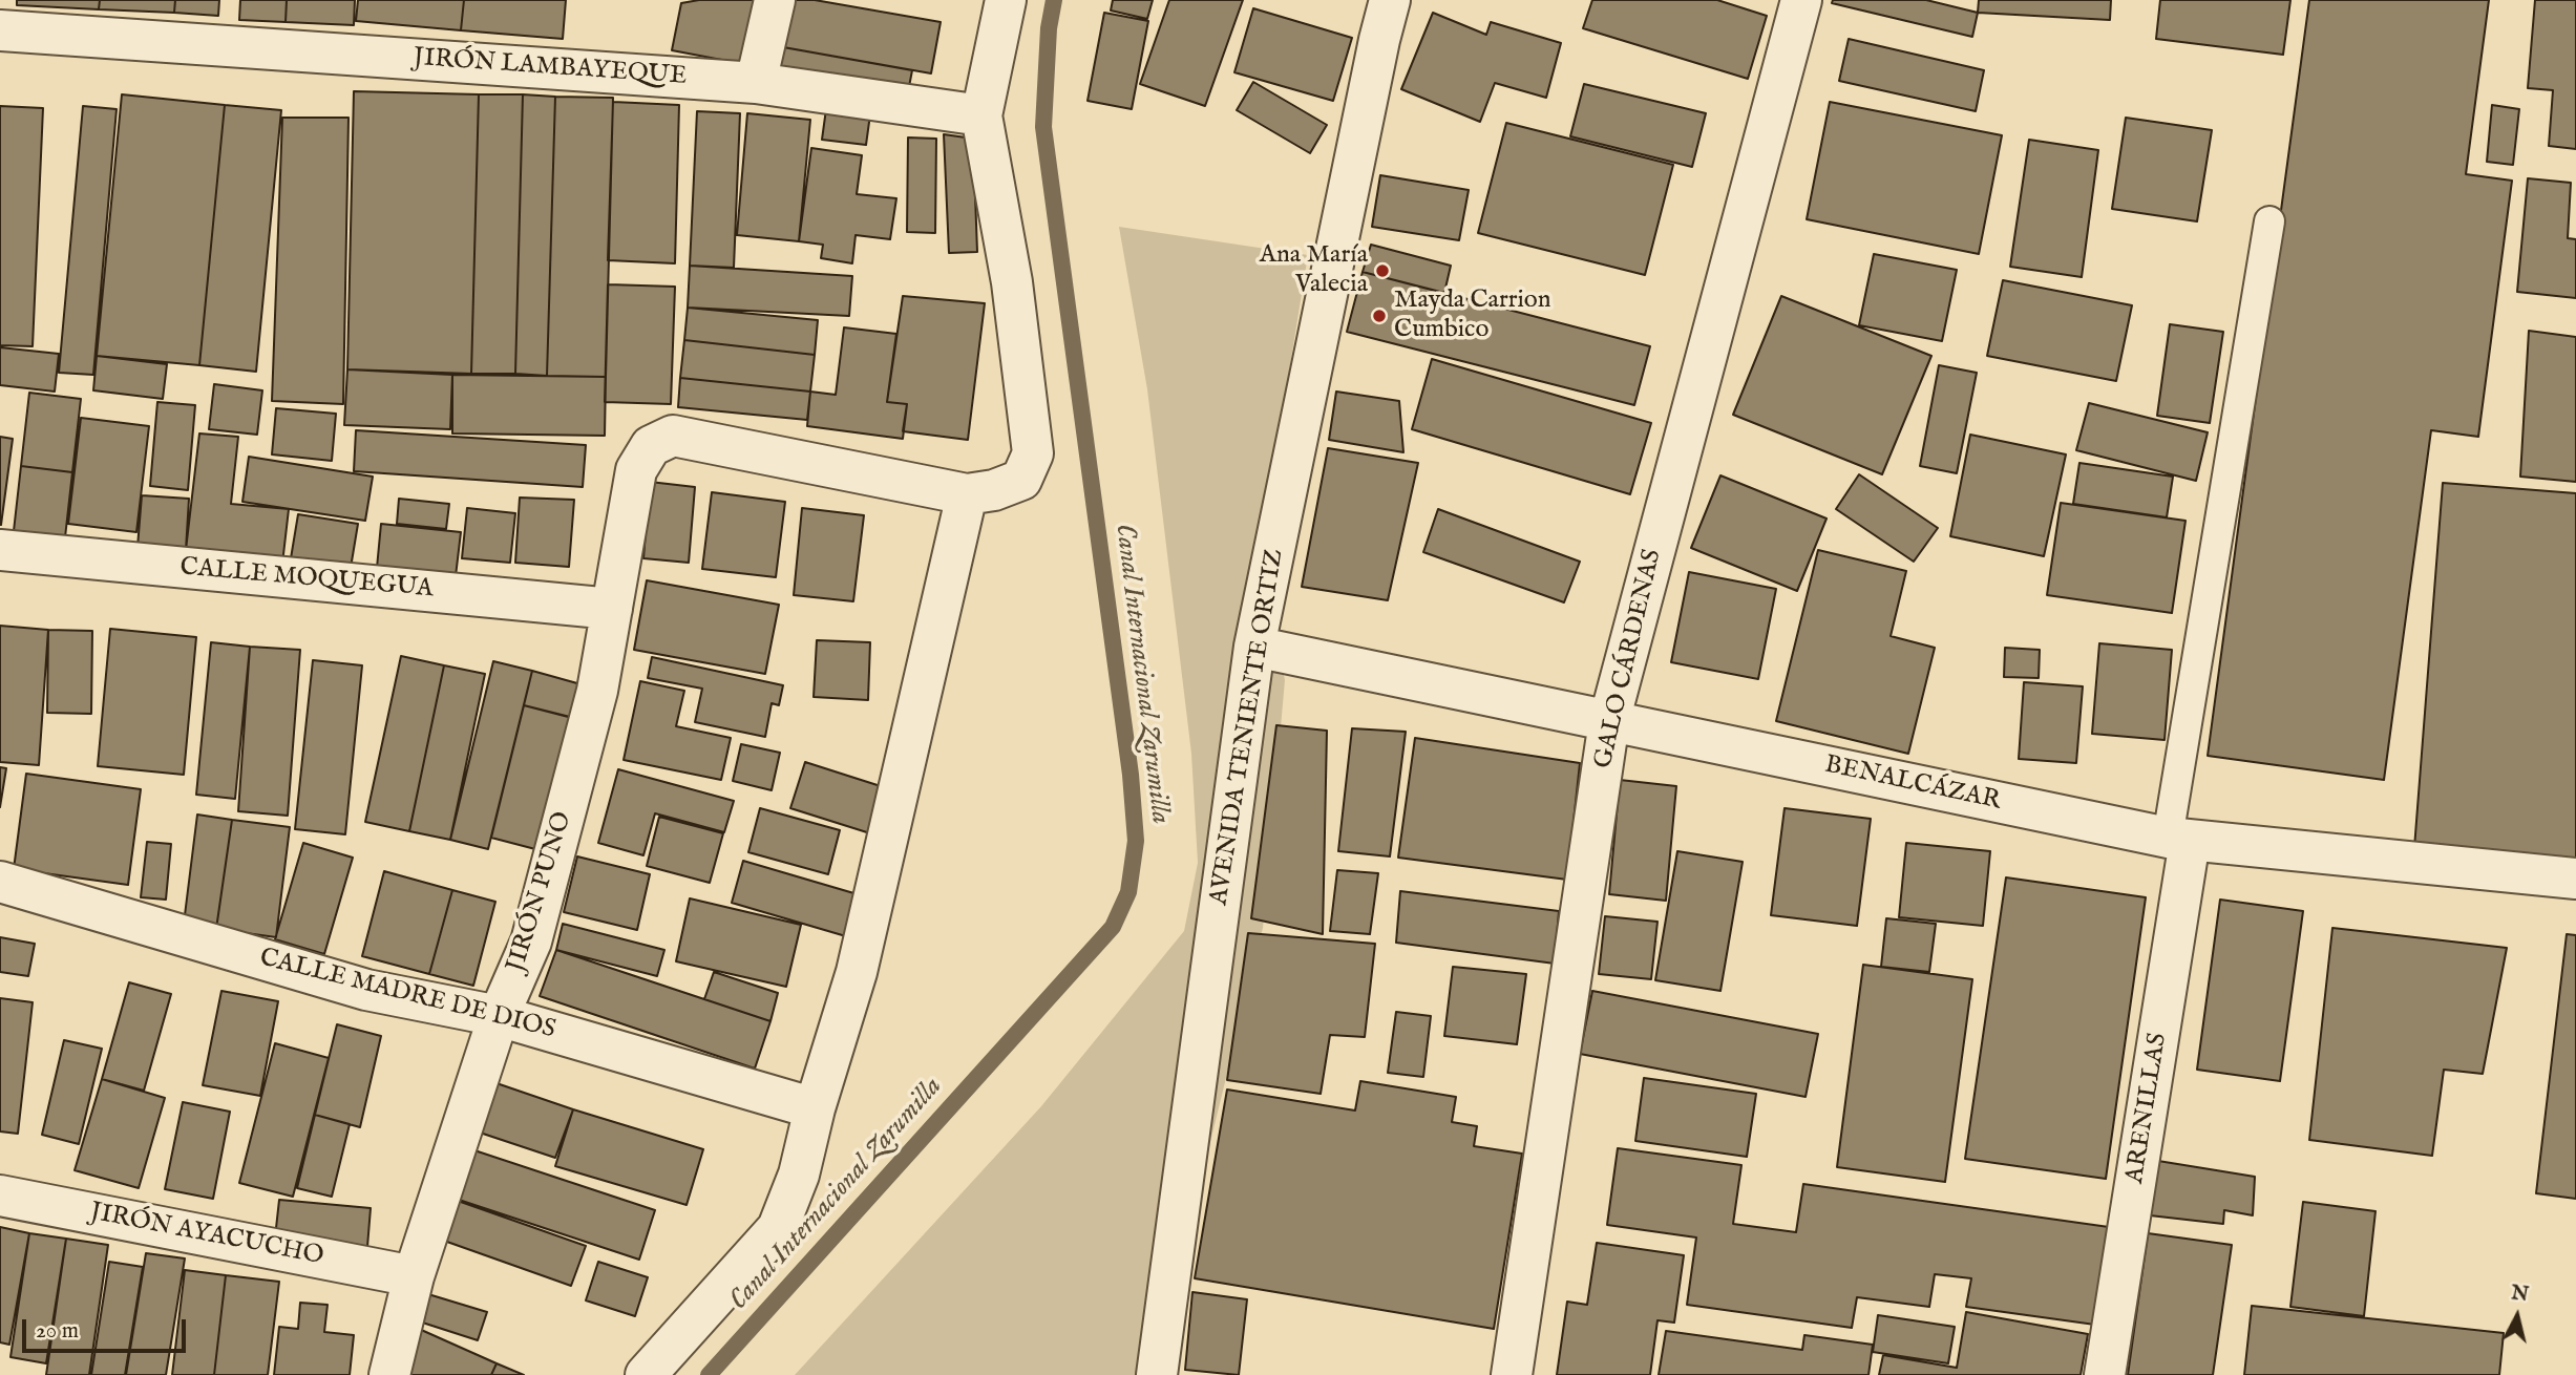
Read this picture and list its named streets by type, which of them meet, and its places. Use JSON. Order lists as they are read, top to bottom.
{
  "streets": {
    "street": [
      "JIRÓN LAMBAYEQUE",
      "CALLE MOQUEGUA",
      "GALO CÁRDENAS",
      "AVENIDA TENIENTE ORTIZ",
      "BENALCÁZAR",
      "JIRÓN PUNO",
      "CALLE MADRE DE DIOS",
      "ARENILLAS",
      "JIRÓN AYACUCHO"
    ]
  },
  "crossings": [
    ["CALLE MOQUEGUA", "JIRÓN PUNO"],
    ["GALO CÁRDENAS", "BENALCÁZAR"],
    ["AVENIDA TENIENTE ORTIZ", "BENALCÁZAR"],
    ["BENALCÁZAR", "ARENILLAS"],
    ["JIRÓN PUNO", "CALLE MADRE DE DIOS"],
    ["JIRÓN PUNO", "JIRÓN AYACUCHO"]
  ],
  "water": ["Canal Internacional Zarumilla"],
  "places": ["Ana María Valecia", "Mayda Carrion Cumbico"],
  "scale_bar": "20 m",
  "north": "top"
}
